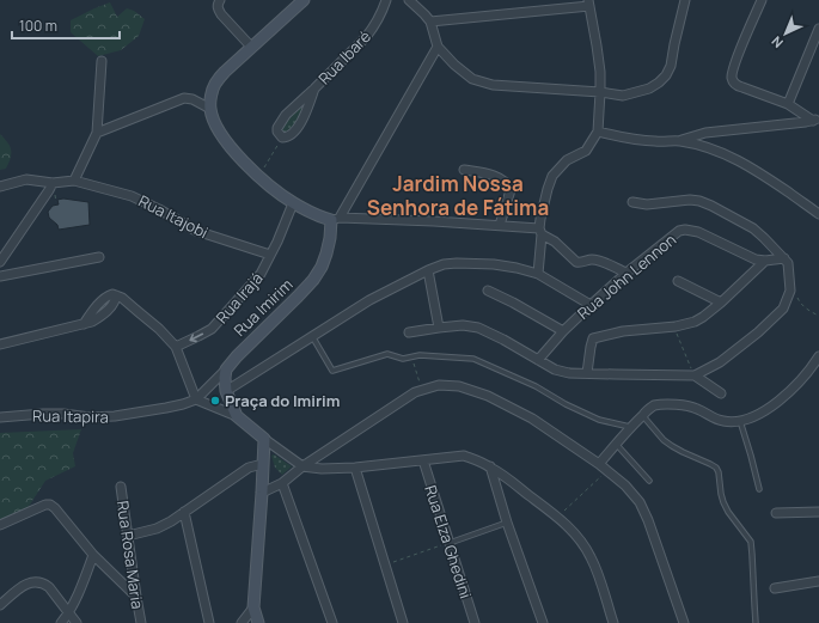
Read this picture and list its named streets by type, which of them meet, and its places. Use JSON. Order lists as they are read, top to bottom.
{
  "streets": {
    "street": [
      "Rua Ibaré",
      "Rua Itajobi",
      "Rua John Lennon",
      "Rua Irajá",
      "Rua Imirim",
      "Rua Itapira",
      "Rua Elza Ghedini",
      "Rua Rosa Maria"
    ]
  },
  "crossings": [
    ["Rua Itajobi", "Rua Irajá"],
    ["Rua Imirim", "Rua Itapira"]
  ],
  "districts": ["Jardim Nossa Senhora de Fátima"],
  "places": ["Praça do Imirim"],
  "scale_bar": "100 m",
  "north": "bottom left"
}
